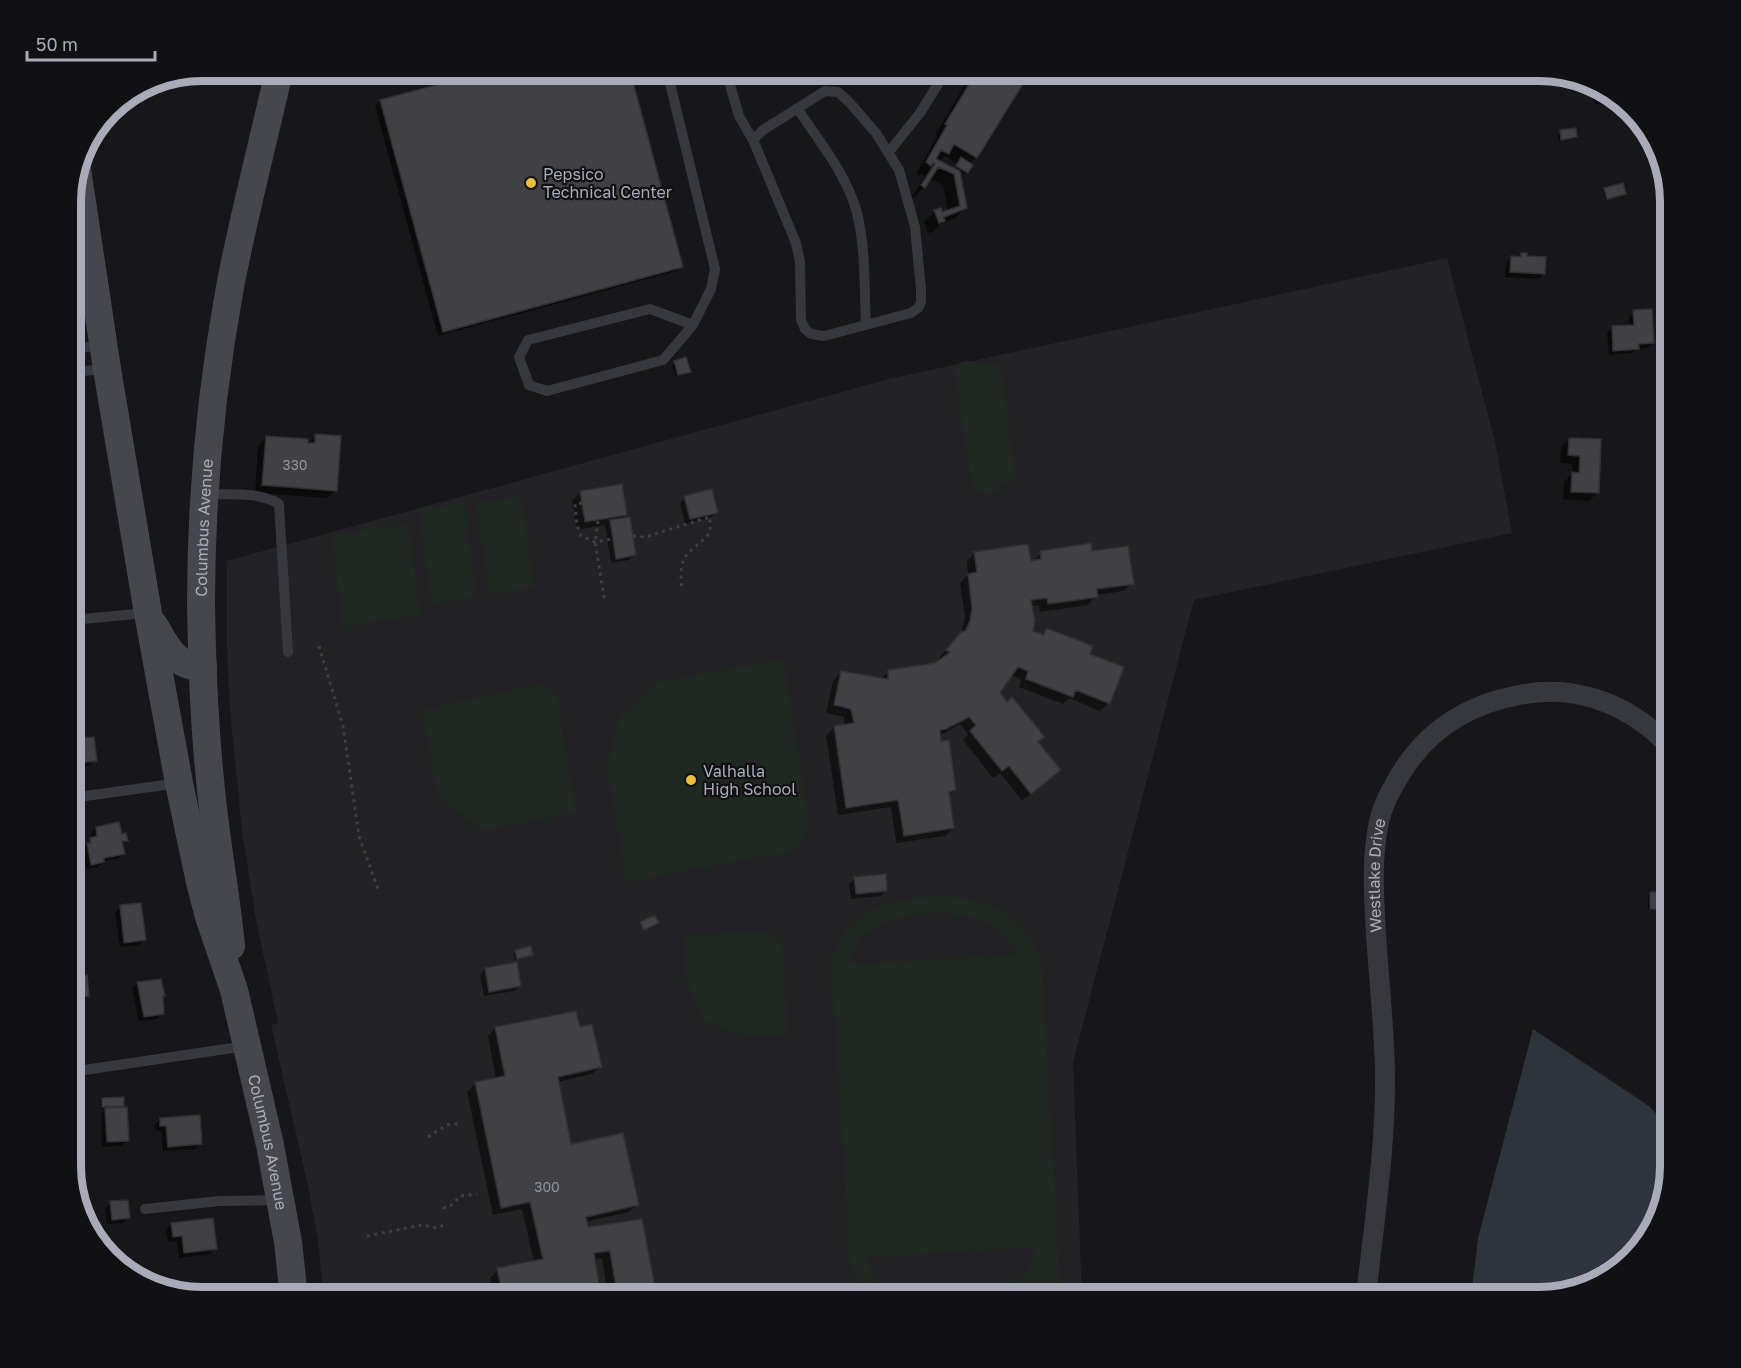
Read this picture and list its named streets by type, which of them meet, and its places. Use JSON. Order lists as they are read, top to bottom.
{
  "streets": {
    "street": ["Columbus Avenue", "Westlake Drive"]
  },
  "places": ["Pepsico Technical Center", "Valhalla High School"],
  "house_numbers": ["330", "300"],
  "scale_bar": "50 m"
}
